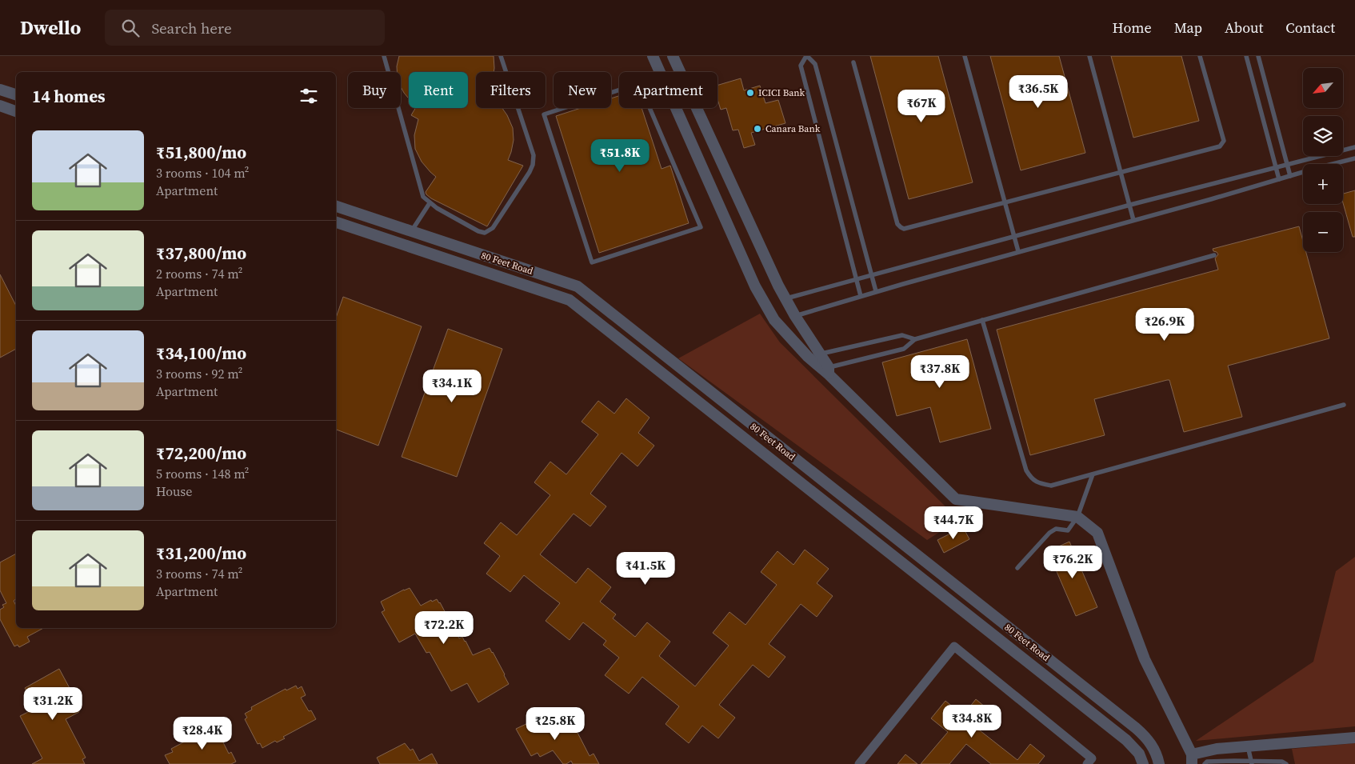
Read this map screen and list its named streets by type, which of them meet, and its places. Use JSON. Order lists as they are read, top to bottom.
{
  "streets": {
    "street": ["80 Feet Road"]
  },
  "places": ["ICICI Bank", "Canara Bank"],
  "north": "bottom left",
  "page": {
    "header": "Dwello",
    "search": "Search here",
    "nav": [
      "Home",
      "Map",
      "About",
      "Contact"
    ],
    "map_buttons": ["+", "−"],
    "chip": [
      "Buy",
      "Rent",
      "Filters",
      "New",
      "Apartment"
    ],
    "heading": "14 homes",
    "price": [
      "₹36.5K",
      "₹67K",
      "₹51.8K",
      "₹26.9K",
      "₹37.8K",
      "₹34.1K",
      "₹44.7K",
      "₹76.2K",
      "₹41.5K",
      "₹72.2K",
      "₹31.2K",
      "₹34.8K",
      "₹25.8K",
      "₹28.4K"
    ],
    "list": [
      {
        "name": "₹51,800/mo",
        "note": "3 rooms · 104 m² · Apartment"
      },
      {
        "name": "₹37,800/mo",
        "note": "2 rooms · 74 m² · Apartment"
      },
      {
        "name": "₹34,100/mo",
        "note": "3 rooms · 92 m² · Apartment"
      },
      {
        "name": "₹72,200/mo",
        "note": "5 rooms · 148 m² · House"
      },
      {
        "name": "₹31,200/mo",
        "note": "3 rooms · 74 m² · Apartment"
      }
    ]
  }
}
